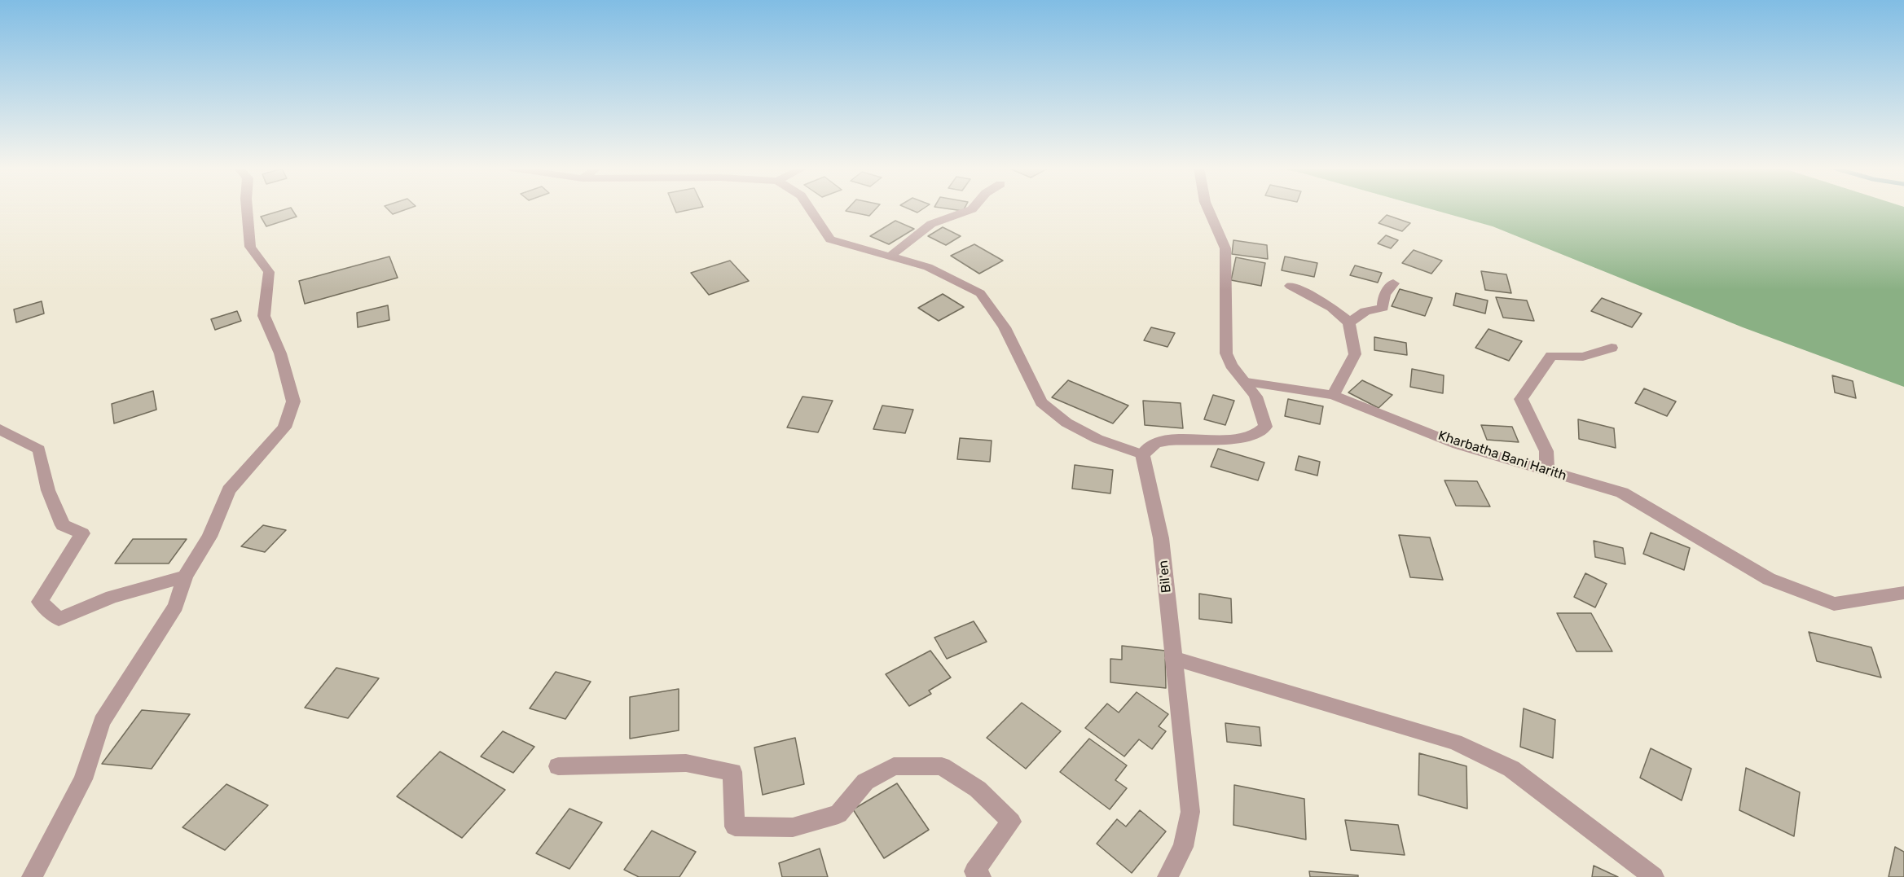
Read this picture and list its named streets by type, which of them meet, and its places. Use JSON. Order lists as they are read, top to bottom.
{
  "streets": {
    "street": ["Kharbatha Bani Harith", "Bil'en"]
  }
}
